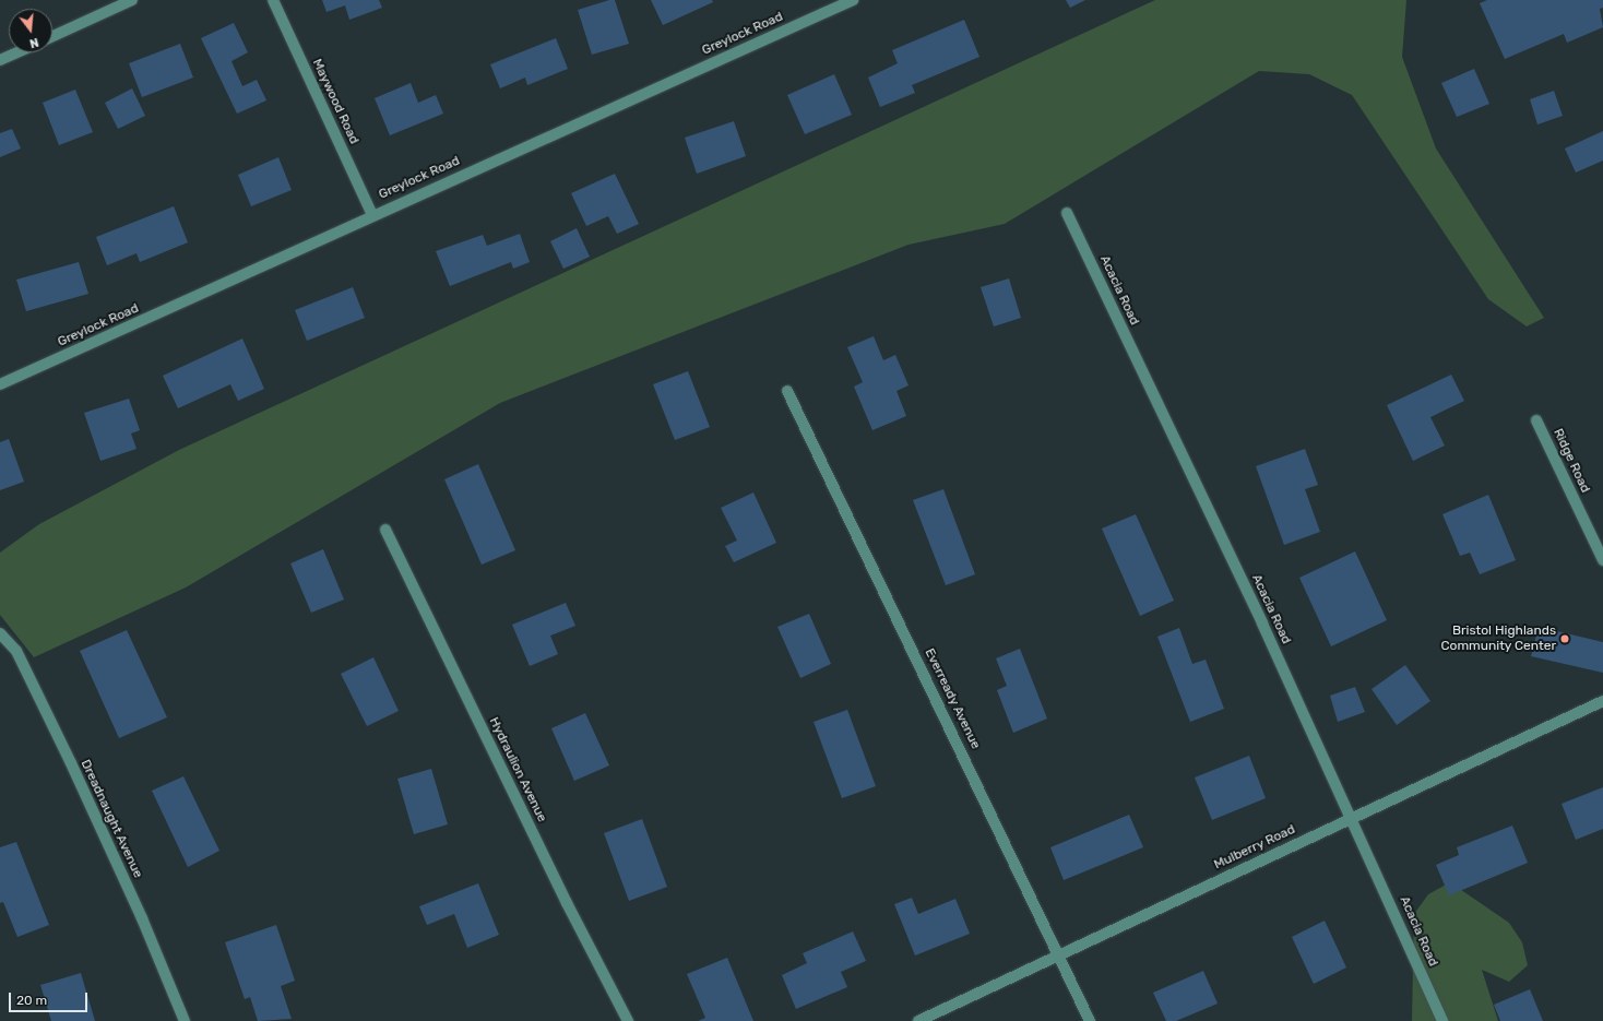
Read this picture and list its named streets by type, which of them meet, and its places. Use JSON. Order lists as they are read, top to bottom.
{
  "streets": {
    "street": [
      "Greylock Road",
      "Maywood Road",
      "Acacia Road",
      "Ridge Road",
      "Everready Avenue",
      "Hydraulion Avenue",
      "Dreadnaught Avenue",
      "Mulberry Road"
    ]
  },
  "crossings": [
    ["Greylock Road", "Maywood Road"],
    ["Acacia Road", "Mulberry Road"],
    ["Everready Avenue", "Mulberry Road"]
  ],
  "places": ["Bristol Highlands Community Center"],
  "scale_bar": "20 m",
  "north": "bottom"
}
